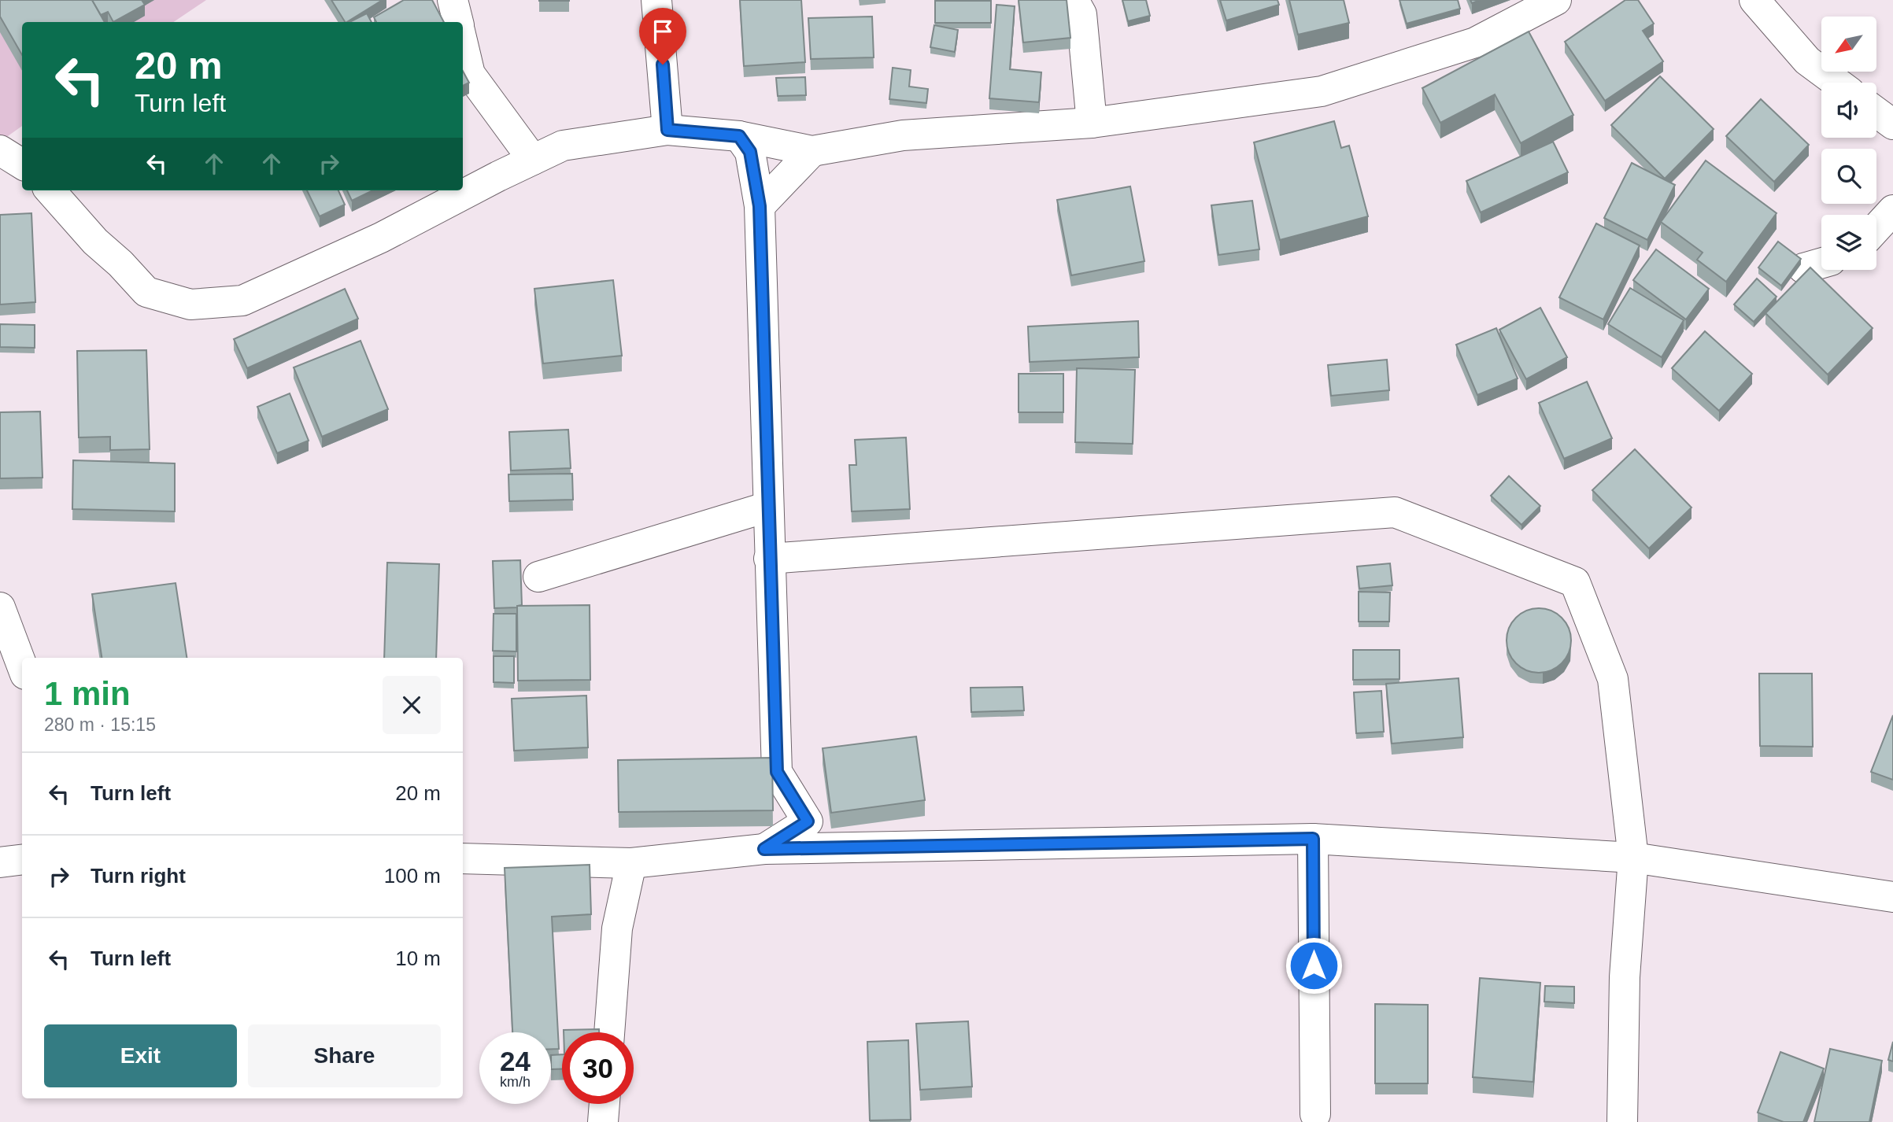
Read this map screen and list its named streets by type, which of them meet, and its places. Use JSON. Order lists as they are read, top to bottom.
{
  "north": "bottom left",
  "page": {
    "turn": ["20 m", "Turn left"],
    "heading": ["1 min", "280 m · 15:15"],
    "list": [
      {
        "name": "Turn left",
        "value": "20 m"
      },
      {
        "name": "Turn right",
        "value": "100 m"
      },
      {
        "name": "Turn left",
        "value": "10 m"
      }
    ],
    "buttons": ["Exit", "Share"],
    "speed": "24 km/h",
    "limit": "30"
  }
}
